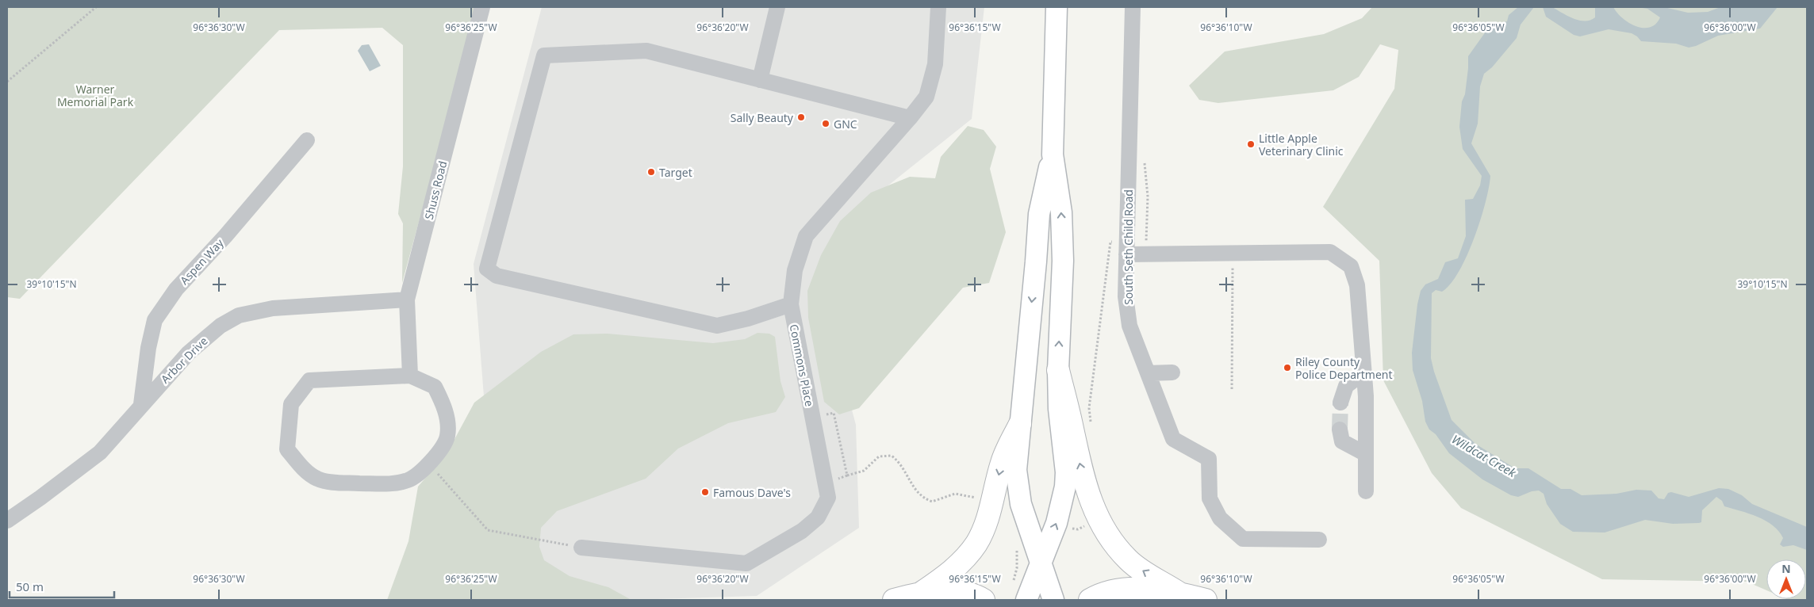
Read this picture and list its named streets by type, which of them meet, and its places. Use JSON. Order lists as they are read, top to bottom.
{
  "streets": {
    "street": [
      "Shuss Road",
      "South Seth Child Road",
      "Aspen Way",
      "Arbor Drive",
      "Commons Place"
    ]
  },
  "crossings": [
    ["Shuss Road", "Arbor Drive"],
    ["Aspen Way", "Arbor Drive"]
  ],
  "water": ["Wildcat Creek"],
  "parks": ["Warner Memorial Park"],
  "places": [
    "Sally Beauty",
    "GNC",
    "Little Apple Veterinary Clinic",
    "Target",
    "Riley County Police Department",
    "Famous Dave's"
  ],
  "scale_bar": "50 m",
  "north": "top",
  "coordinates": [
    "96°36'30\"W",
    "96°36'25\"W",
    "96°36'20\"W",
    "96°36'15\"W",
    "96°36'10\"W",
    "96°36'05\"W",
    "96°36'00\"W",
    "39°10'15\"N"
  ]
}
